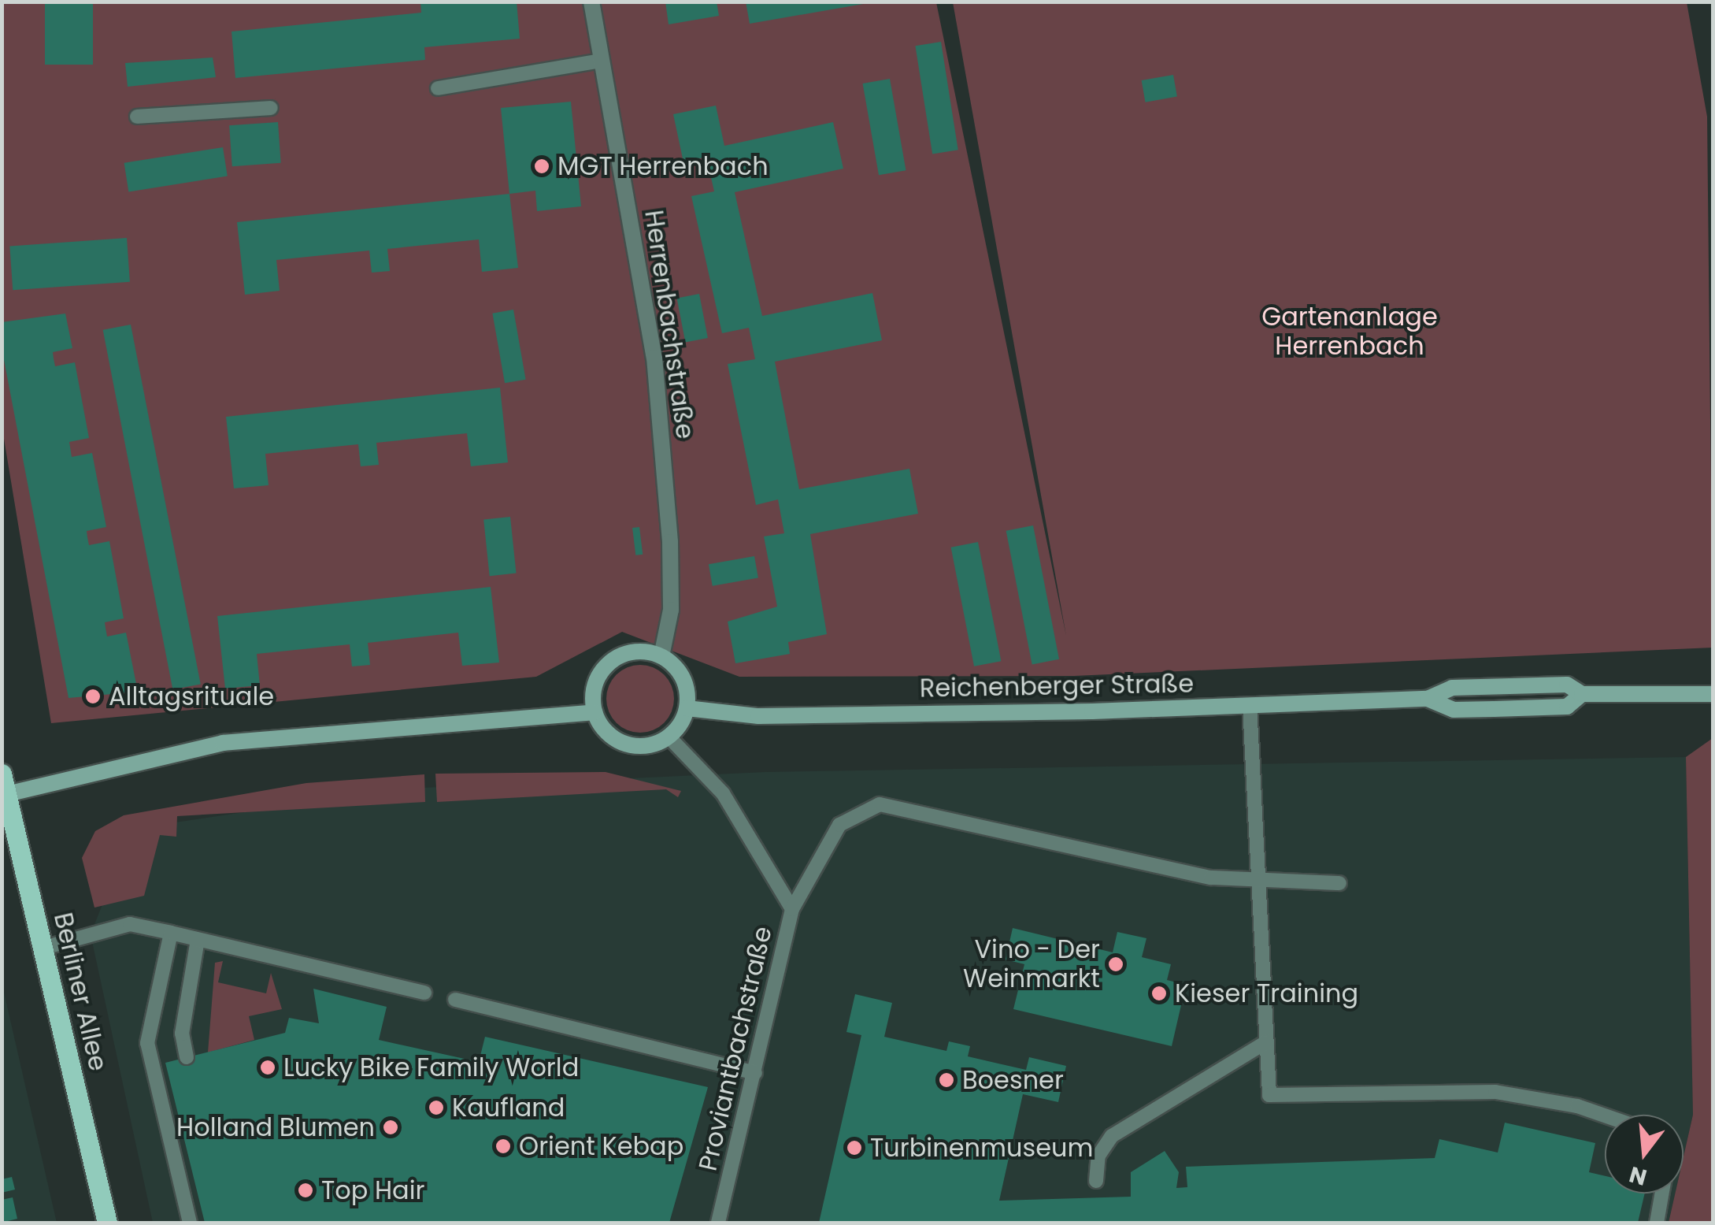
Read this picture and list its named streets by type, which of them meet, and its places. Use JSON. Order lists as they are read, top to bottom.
{
  "streets": {
    "main road": ["Berliner Allee"],
    "street": ["Herrenbachstraße", "Reichenberger Straße"],
    "lane": ["Proviantbachstraße"]
  },
  "crossings": [
    ["Herrenbachstraße", "Reichenberger Straße"],
    ["Herrenbachstraße", "Proviantbachstraße"],
    ["Reichenberger Straße", "Proviantbachstraße"]
  ],
  "parks": ["Gartenanlage Herrenbach"],
  "places": [
    "MGT Herrenbach",
    "Alltagsrituale",
    "Vino - Der Weinmarkt",
    "Kieser Training",
    "Lucky Bike Family World",
    "Boesner",
    "Kaufland",
    "Holland Blumen",
    "Orient Kebap",
    "Turbinenmuseum",
    "Top Hair"
  ],
  "north": "bottom"
}
